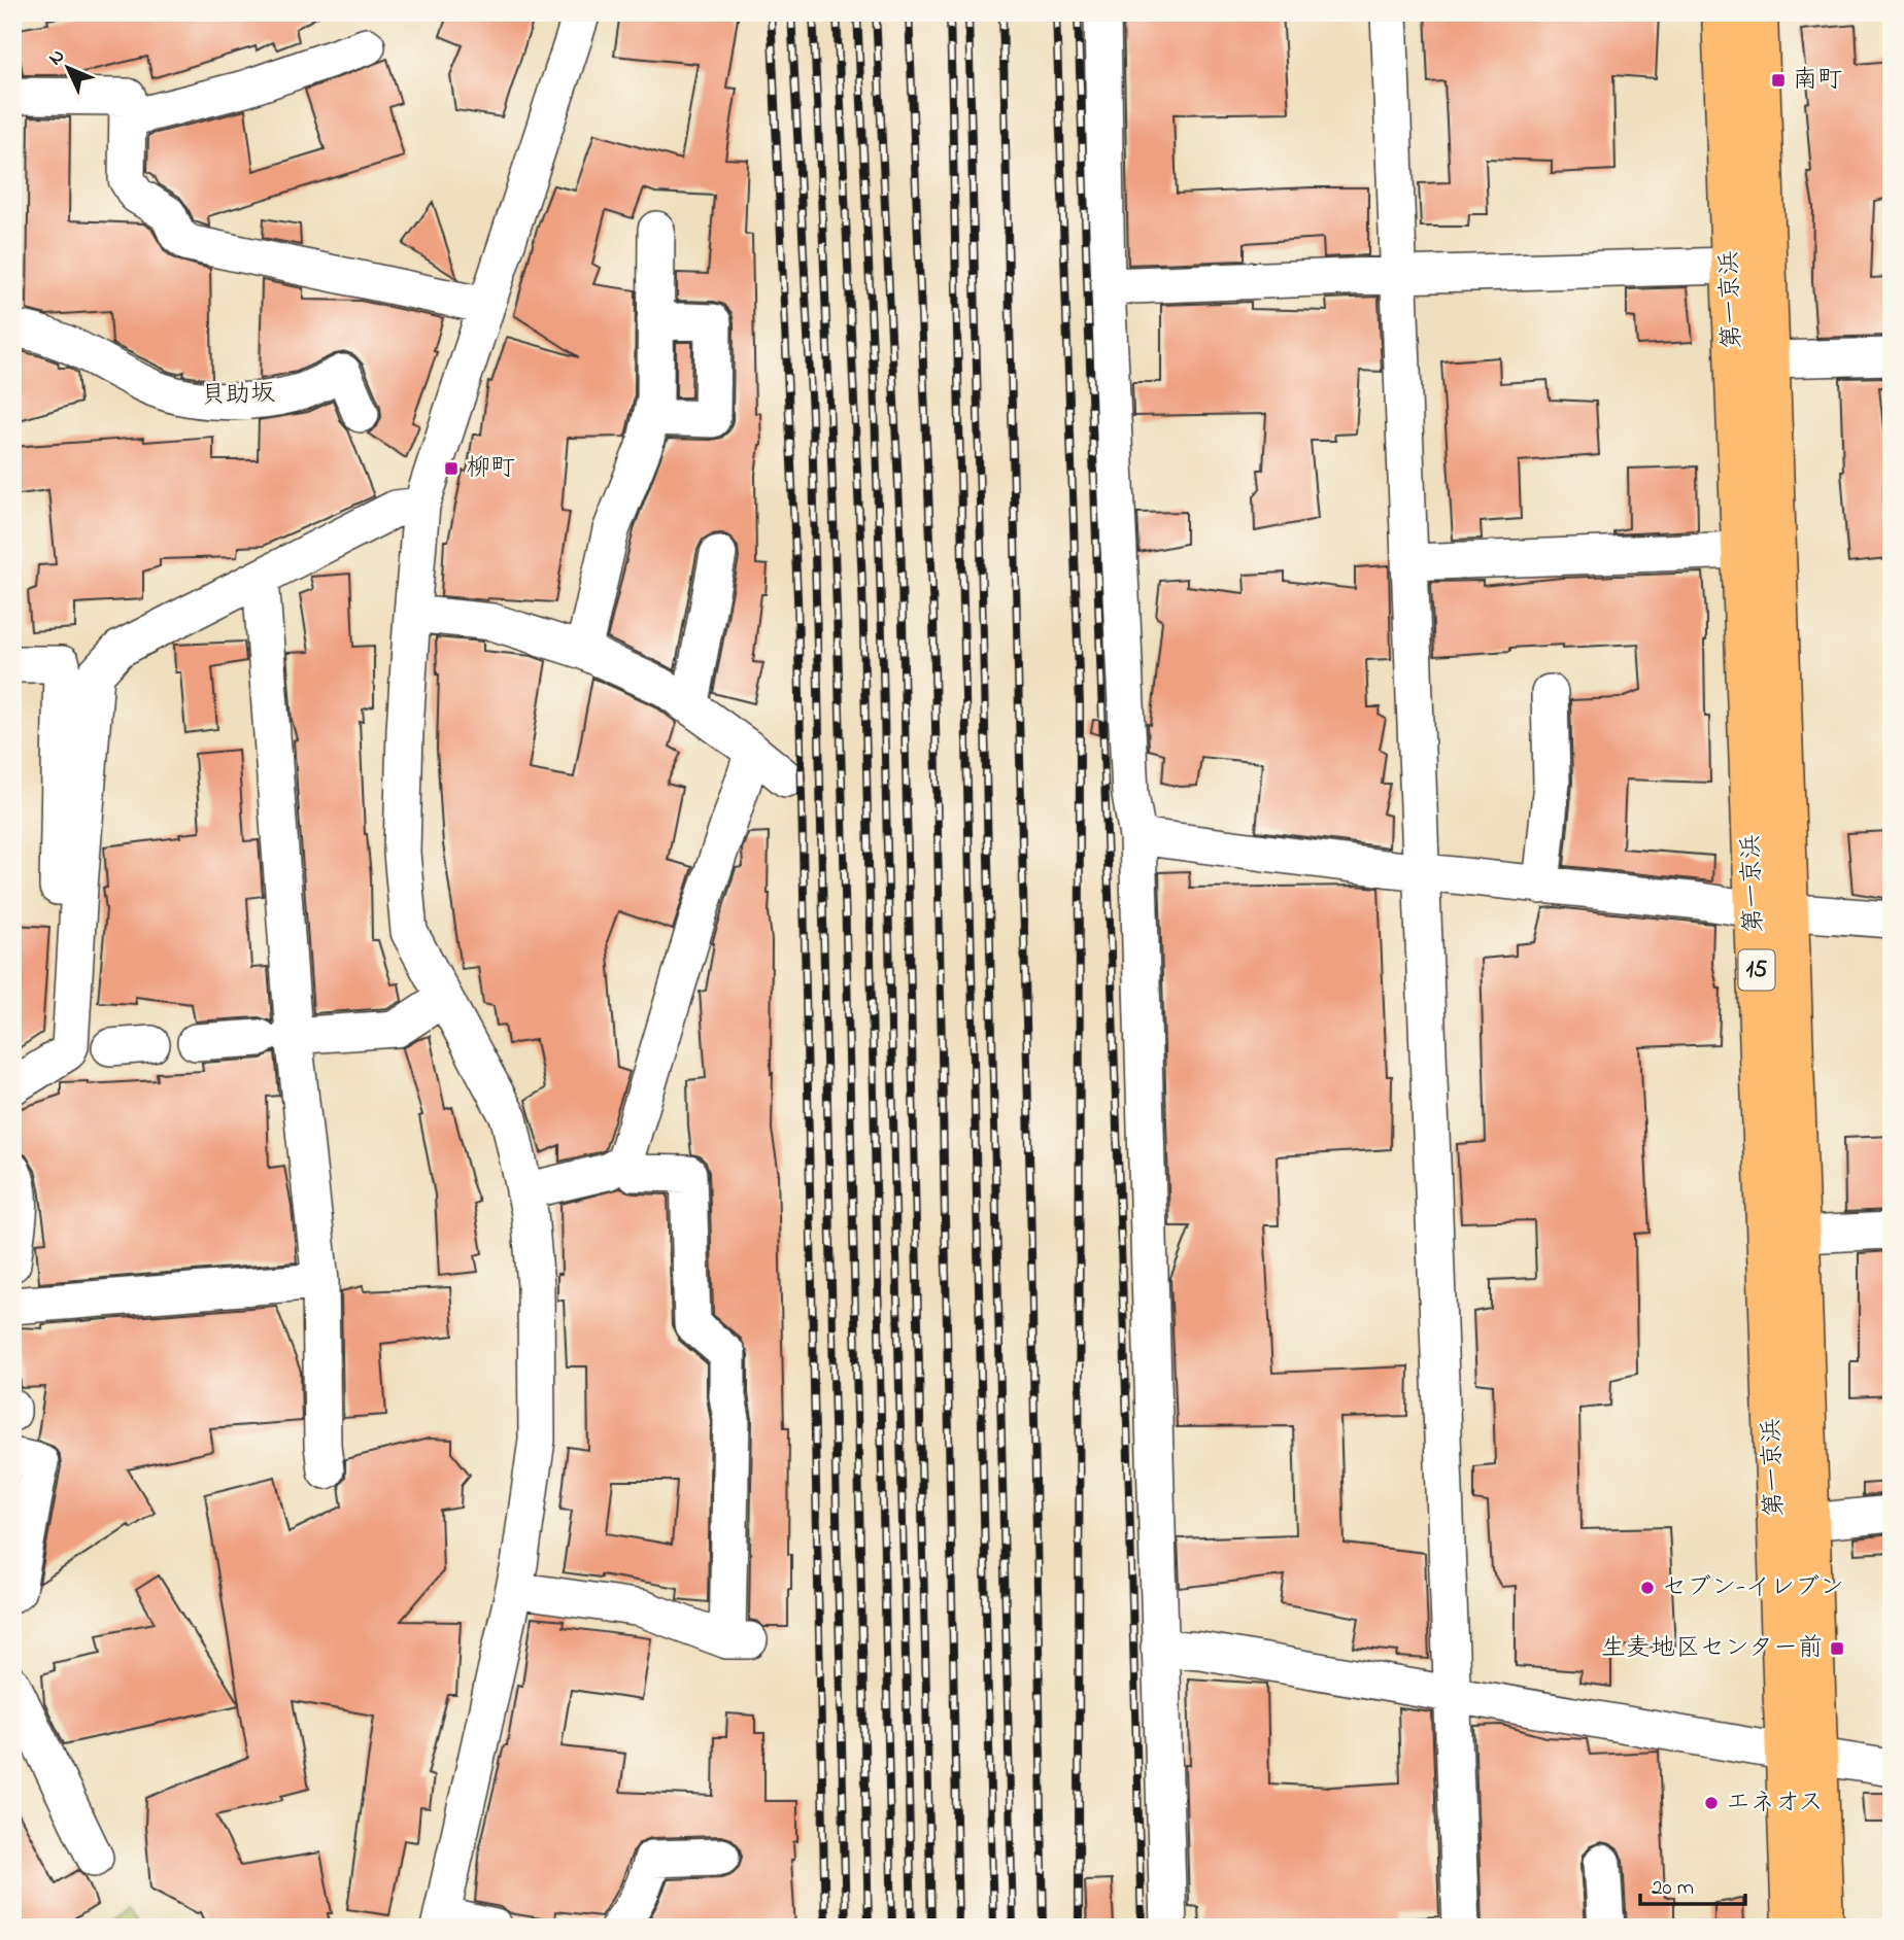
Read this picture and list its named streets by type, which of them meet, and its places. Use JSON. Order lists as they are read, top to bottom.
{
  "streets": {
    "highway": ["第一京浜", "15"],
    "street": ["貝助坂"]
  },
  "places": {
    "transit": ["南町", "柳町", "生麦地区センター前"],
    "other": ["セブン-イレブン", "エネオス"]
  },
  "scale_bar": "20 m",
  "north": "top left"
}
